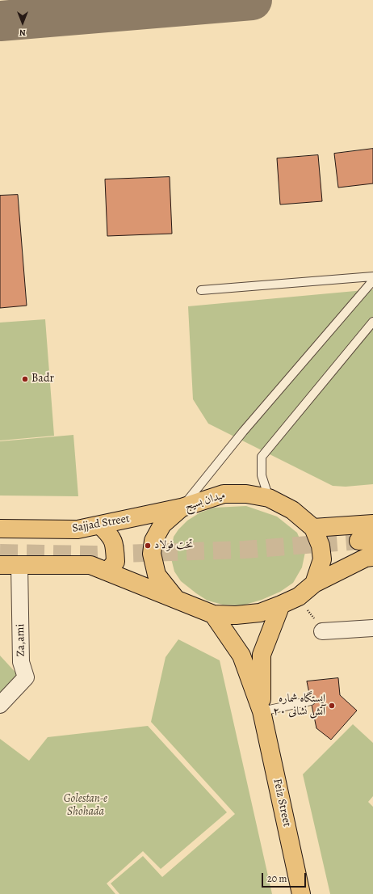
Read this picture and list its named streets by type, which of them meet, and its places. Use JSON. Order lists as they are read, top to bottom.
{
  "streets": {
    "main road": ["میدان بسیج", "Sajjad Street", "Feiz Street"],
    "street": ["Za,ami"]
  },
  "crossings": [
    ["میدان بسیج", "Sajjad Street"]
  ],
  "parks": ["Golestan-e Shohada"],
  "places": ["Badr", "تخت فولاد", "ایستگاه شماره ۲۰ آتش نشانی"],
  "scale_bar": "20 m",
  "north": "bottom"
}
